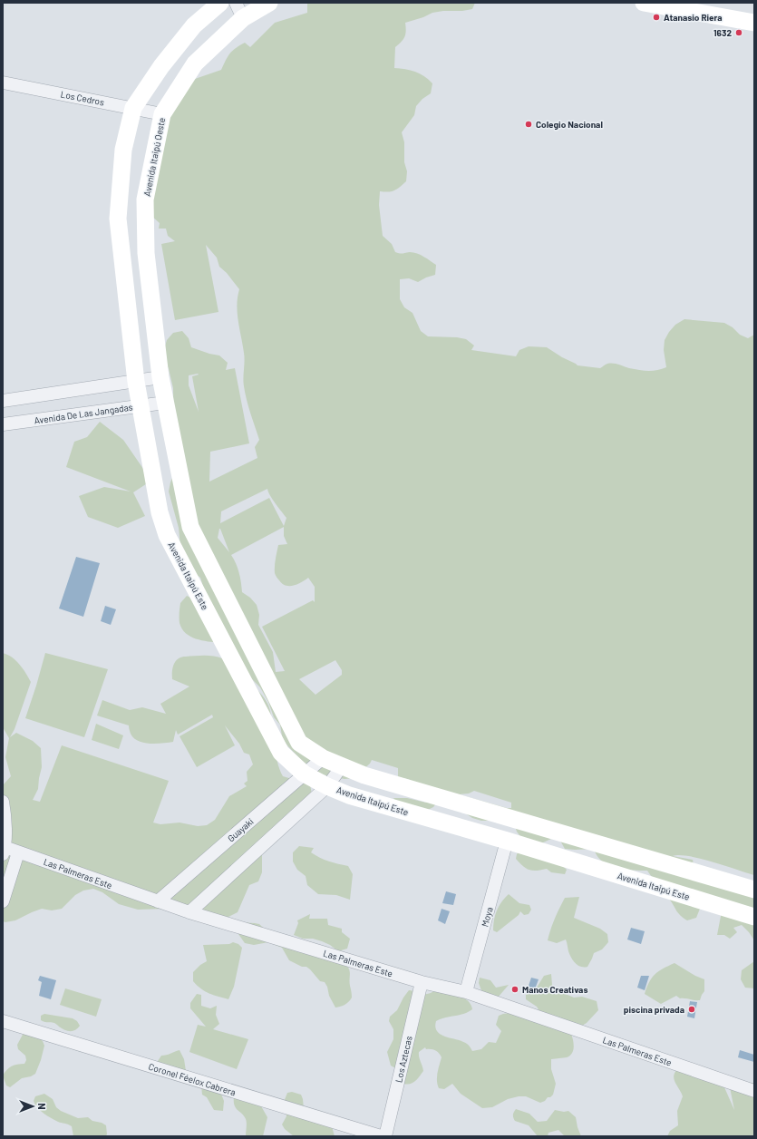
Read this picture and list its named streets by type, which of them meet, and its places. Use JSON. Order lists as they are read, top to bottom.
{
  "streets": {
    "street": [
      "Los Cedros",
      "Avenida Itaipú Oeste",
      "Avenida De Las Jangadas",
      "Avenida Itaipú Este",
      "Guayaki",
      "Las Palmeras Este",
      "Moya",
      "Los Aztecas",
      "Coronel Féelox Cabrera"
    ]
  },
  "crossings": [
    ["Los Cedros", "Avenida Itaipú Oeste"],
    ["Avenida De Las Jangadas", "Avenida Itaipú Este"],
    ["Avenida Itaipú Este", "Guayaki"],
    ["Avenida Itaipú Este", "Moya"],
    ["Guayaki", "Las Palmeras Este"],
    ["Las Palmeras Este", "Moya"],
    ["Las Palmeras Este", "Los Aztecas"]
  ],
  "places": [
    "Atanasio Riera",
    "1632",
    "Colegio Nacional",
    "Manos Creativas",
    "piscina privada"
  ],
  "north": "right"
}
